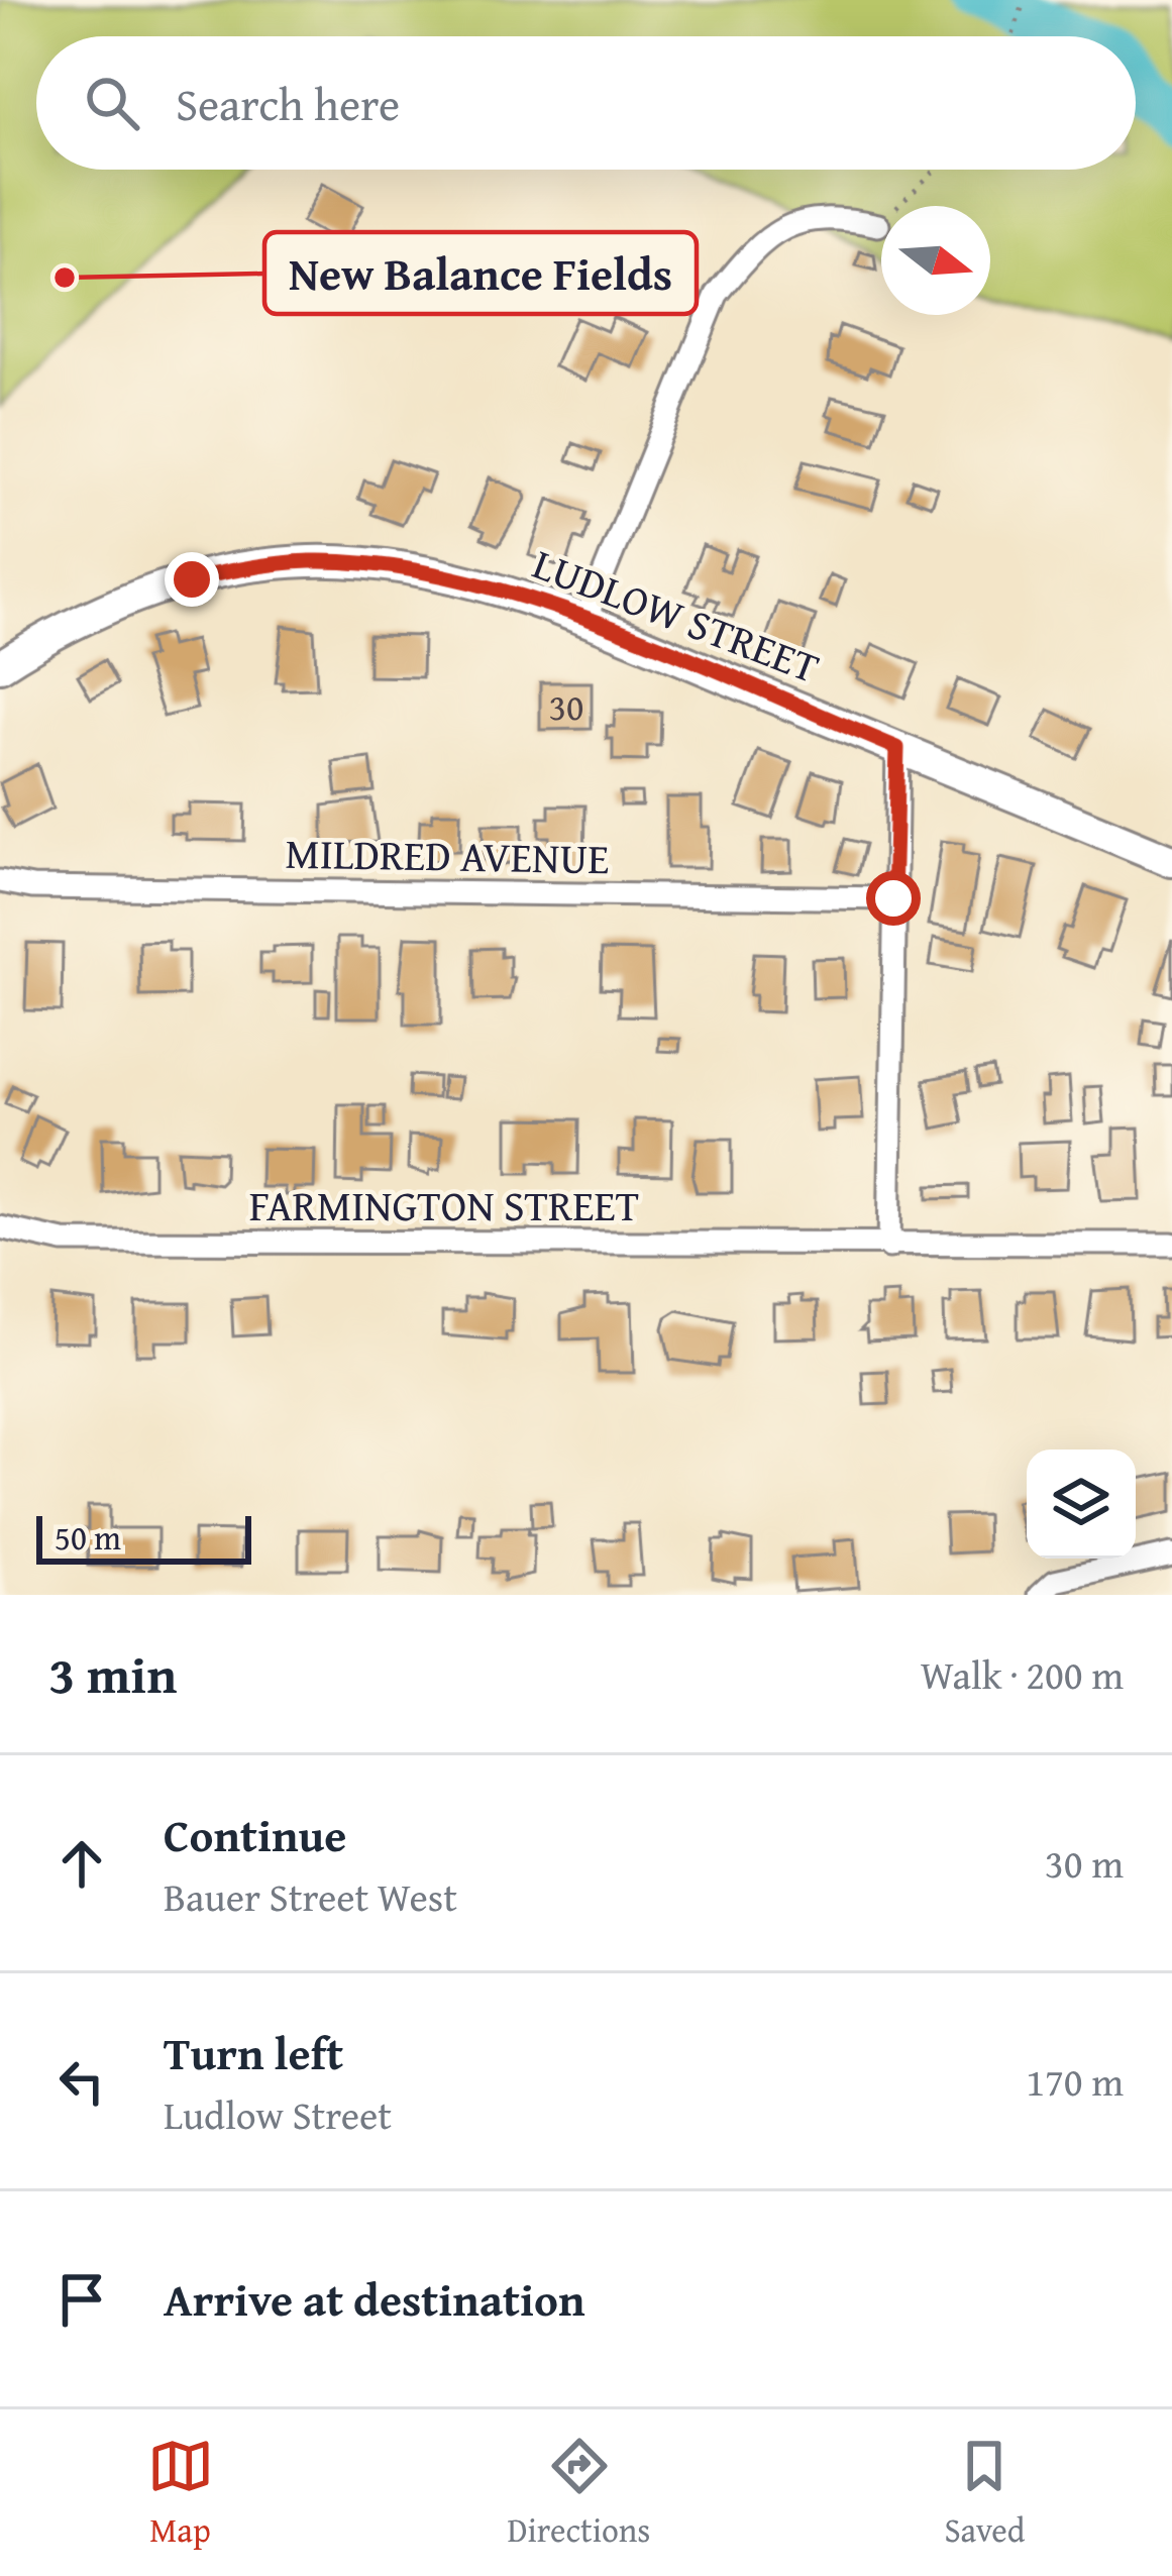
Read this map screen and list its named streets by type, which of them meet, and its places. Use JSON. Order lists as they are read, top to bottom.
{
  "streets": {
    "street": ["LUDLOW STREET", "MILDRED AVENUE", "FARMINGTON STREET"]
  },
  "places": ["New Balance Fields"],
  "house_numbers": ["30"],
  "scale_bar": "50 m",
  "north": "right",
  "page": {
    "search": "Search here",
    "scale": "50 m",
    "heading": ["3 min", "Walk · 200 m"],
    "list": [
      ["Continue", "Bauer Street West", "30 m"],
      ["Turn left", "Ludlow Street", "170 m"],
      "Arrive at destination"
    ],
    "nav": ["Map", "Directions", "Saved"]
  }
}
